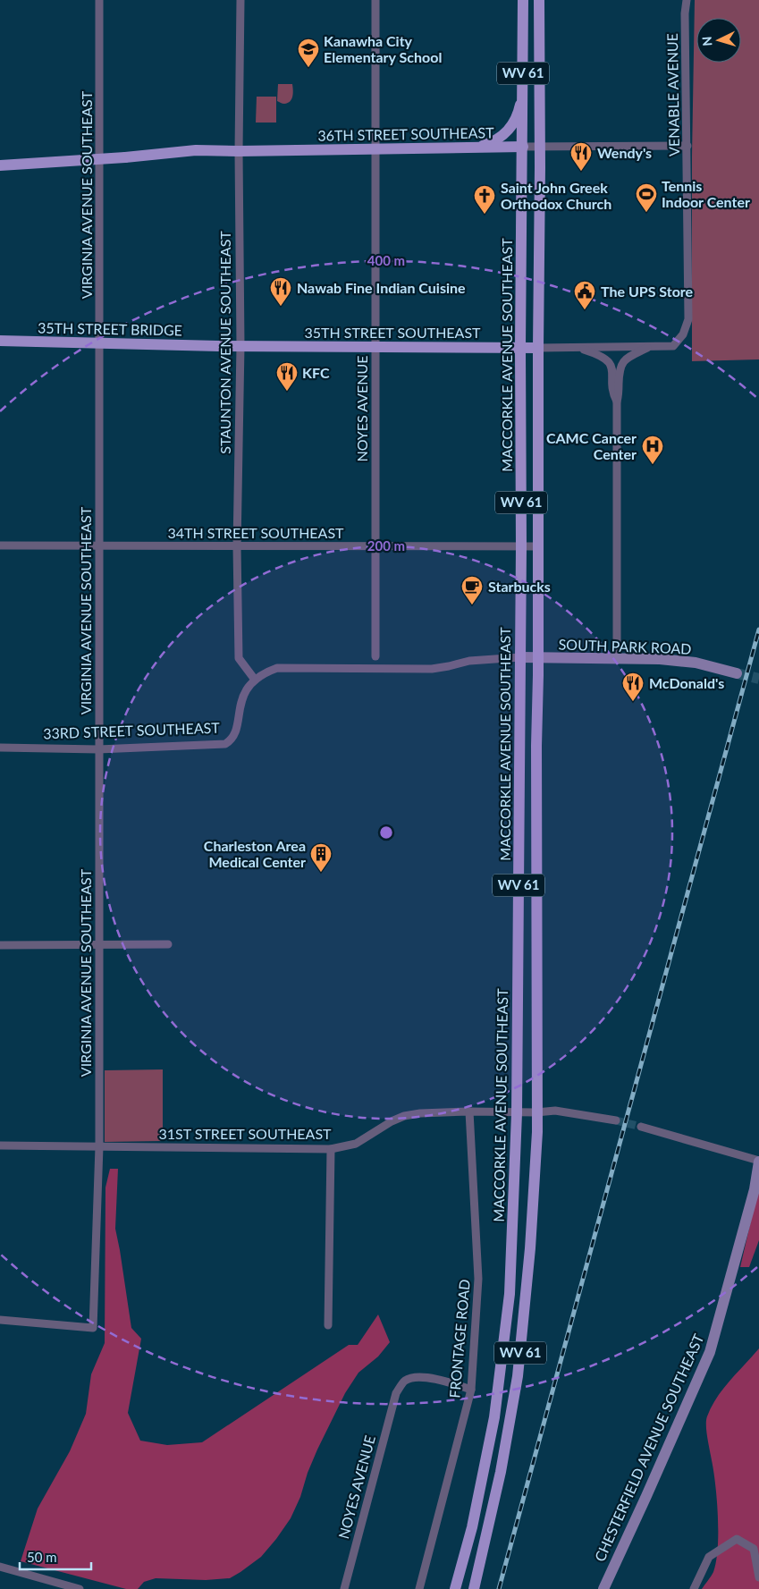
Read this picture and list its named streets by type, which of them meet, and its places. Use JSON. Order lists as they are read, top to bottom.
{
  "streets": {
    "main road": [
      "WV 61",
      "36TH STREET SOUTHEAST",
      "35TH STREET BRIDGE",
      "35TH STREET SOUTHEAST",
      "MACCORKLE AVENUE SOUTHEAST"
    ],
    "street": [
      "VENABLE AVENUE",
      "VIRGINIA AVENUE SOUTHEAST",
      "STAUNTON AVENUE SOUTHEAST",
      "NOYES AVENUE",
      "34TH STREET SOUTHEAST",
      "SOUTH PARK ROAD",
      "33RD STREET SOUTHEAST",
      "31ST STREET SOUTHEAST",
      "FRONTAGE ROAD",
      "CHESTERFIELD AVENUE SOUTHEAST"
    ]
  },
  "crossings": [
    ["WV 61", "36TH STREET SOUTHEAST"],
    ["WV 61", "35TH STREET SOUTHEAST"],
    ["WV 61", "34TH STREET SOUTHEAST"],
    ["WV 61", "SOUTH PARK ROAD"],
    ["WV 61", "33RD STREET SOUTHEAST"],
    ["WV 61", "31ST STREET SOUTHEAST"],
    ["VENABLE AVENUE", "36TH STREET SOUTHEAST"],
    ["VENABLE AVENUE", "35TH STREET SOUTHEAST"],
    ["36TH STREET SOUTHEAST", "STAUNTON AVENUE SOUTHEAST"],
    ["36TH STREET SOUTHEAST", "MACCORKLE AVENUE SOUTHEAST"],
    ["36TH STREET SOUTHEAST", "NOYES AVENUE"],
    ["VIRGINIA AVENUE SOUTHEAST", "34TH STREET SOUTHEAST"],
    ["VIRGINIA AVENUE SOUTHEAST", "33RD STREET SOUTHEAST"],
    ["VIRGINIA AVENUE SOUTHEAST", "31ST STREET SOUTHEAST"],
    ["35TH STREET BRIDGE", "35TH STREET SOUTHEAST"],
    ["35TH STREET SOUTHEAST", "STAUNTON AVENUE SOUTHEAST"],
    ["35TH STREET SOUTHEAST", "MACCORKLE AVENUE SOUTHEAST"],
    ["35TH STREET SOUTHEAST", "NOYES AVENUE"],
    ["STAUNTON AVENUE SOUTHEAST", "34TH STREET SOUTHEAST"],
    ["STAUNTON AVENUE SOUTHEAST", "33RD STREET SOUTHEAST"],
    ["MACCORKLE AVENUE SOUTHEAST", "34TH STREET SOUTHEAST"],
    ["MACCORKLE AVENUE SOUTHEAST", "33RD STREET SOUTHEAST"],
    ["MACCORKLE AVENUE SOUTHEAST", "31ST STREET SOUTHEAST"],
    ["NOYES AVENUE", "34TH STREET SOUTHEAST"],
    ["NOYES AVENUE", "FRONTAGE ROAD"],
    ["SOUTH PARK ROAD", "33RD STREET SOUTHEAST"],
    ["31ST STREET SOUTHEAST", "FRONTAGE ROAD"]
  ],
  "places": {
    "school or university": ["Kanawha City Elementary School"],
    "restaurant": [
      "Wendy's",
      "Nawab Fine Indian Cuisine",
      "KFC",
      "McDonald's"
    ],
    "sports": ["Tennis Indoor Center"],
    "church": ["Saint John Greek Orthodox Church"],
    "public building": ["The UPS Store"],
    "hospital": ["CAMC Cancer Center"],
    "cafe": ["Starbucks"],
    "building": ["Charleston Area Medical Center"]
  },
  "scale_bar": "50 m",
  "north": "left",
  "rings": ["400 m", "200 m"]
}
